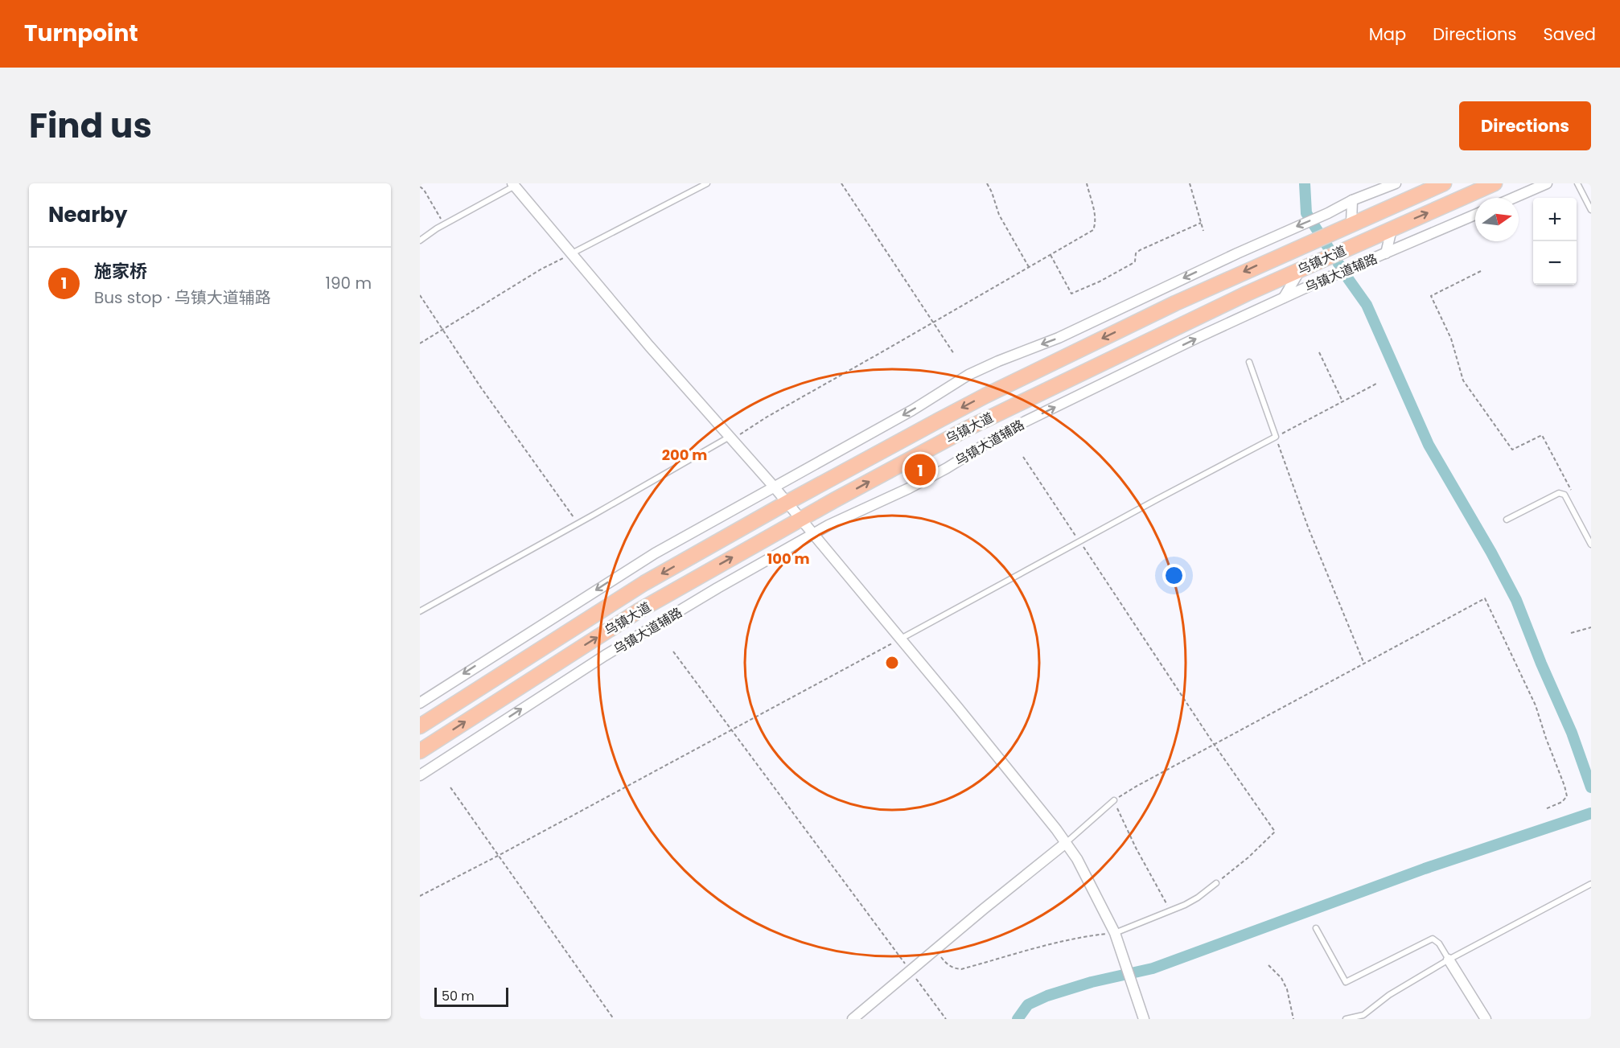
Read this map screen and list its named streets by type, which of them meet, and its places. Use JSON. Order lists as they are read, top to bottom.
{
  "streets": {
    "main road": ["乌镇大道"],
    "street": ["乌镇大道辅路"]
  },
  "scale_bar": "50 m",
  "north": "right",
  "page": {
    "header": "Turnpoint",
    "nav": ["Map", "Directions", "Saved"],
    "title": "Find us",
    "buttons": "Directions",
    "heading": "Nearby",
    "map_buttons": ["+", "−"],
    "list": [
      {
        "mark": "1",
        "name": "施家桥",
        "note": "Bus stop · 乌镇大道辅路",
        "value": "190 m"
      }
    ],
    "pins": "1",
    "scale": "50 m"
  },
  "rings": ["200 m", "100 m"]
}
